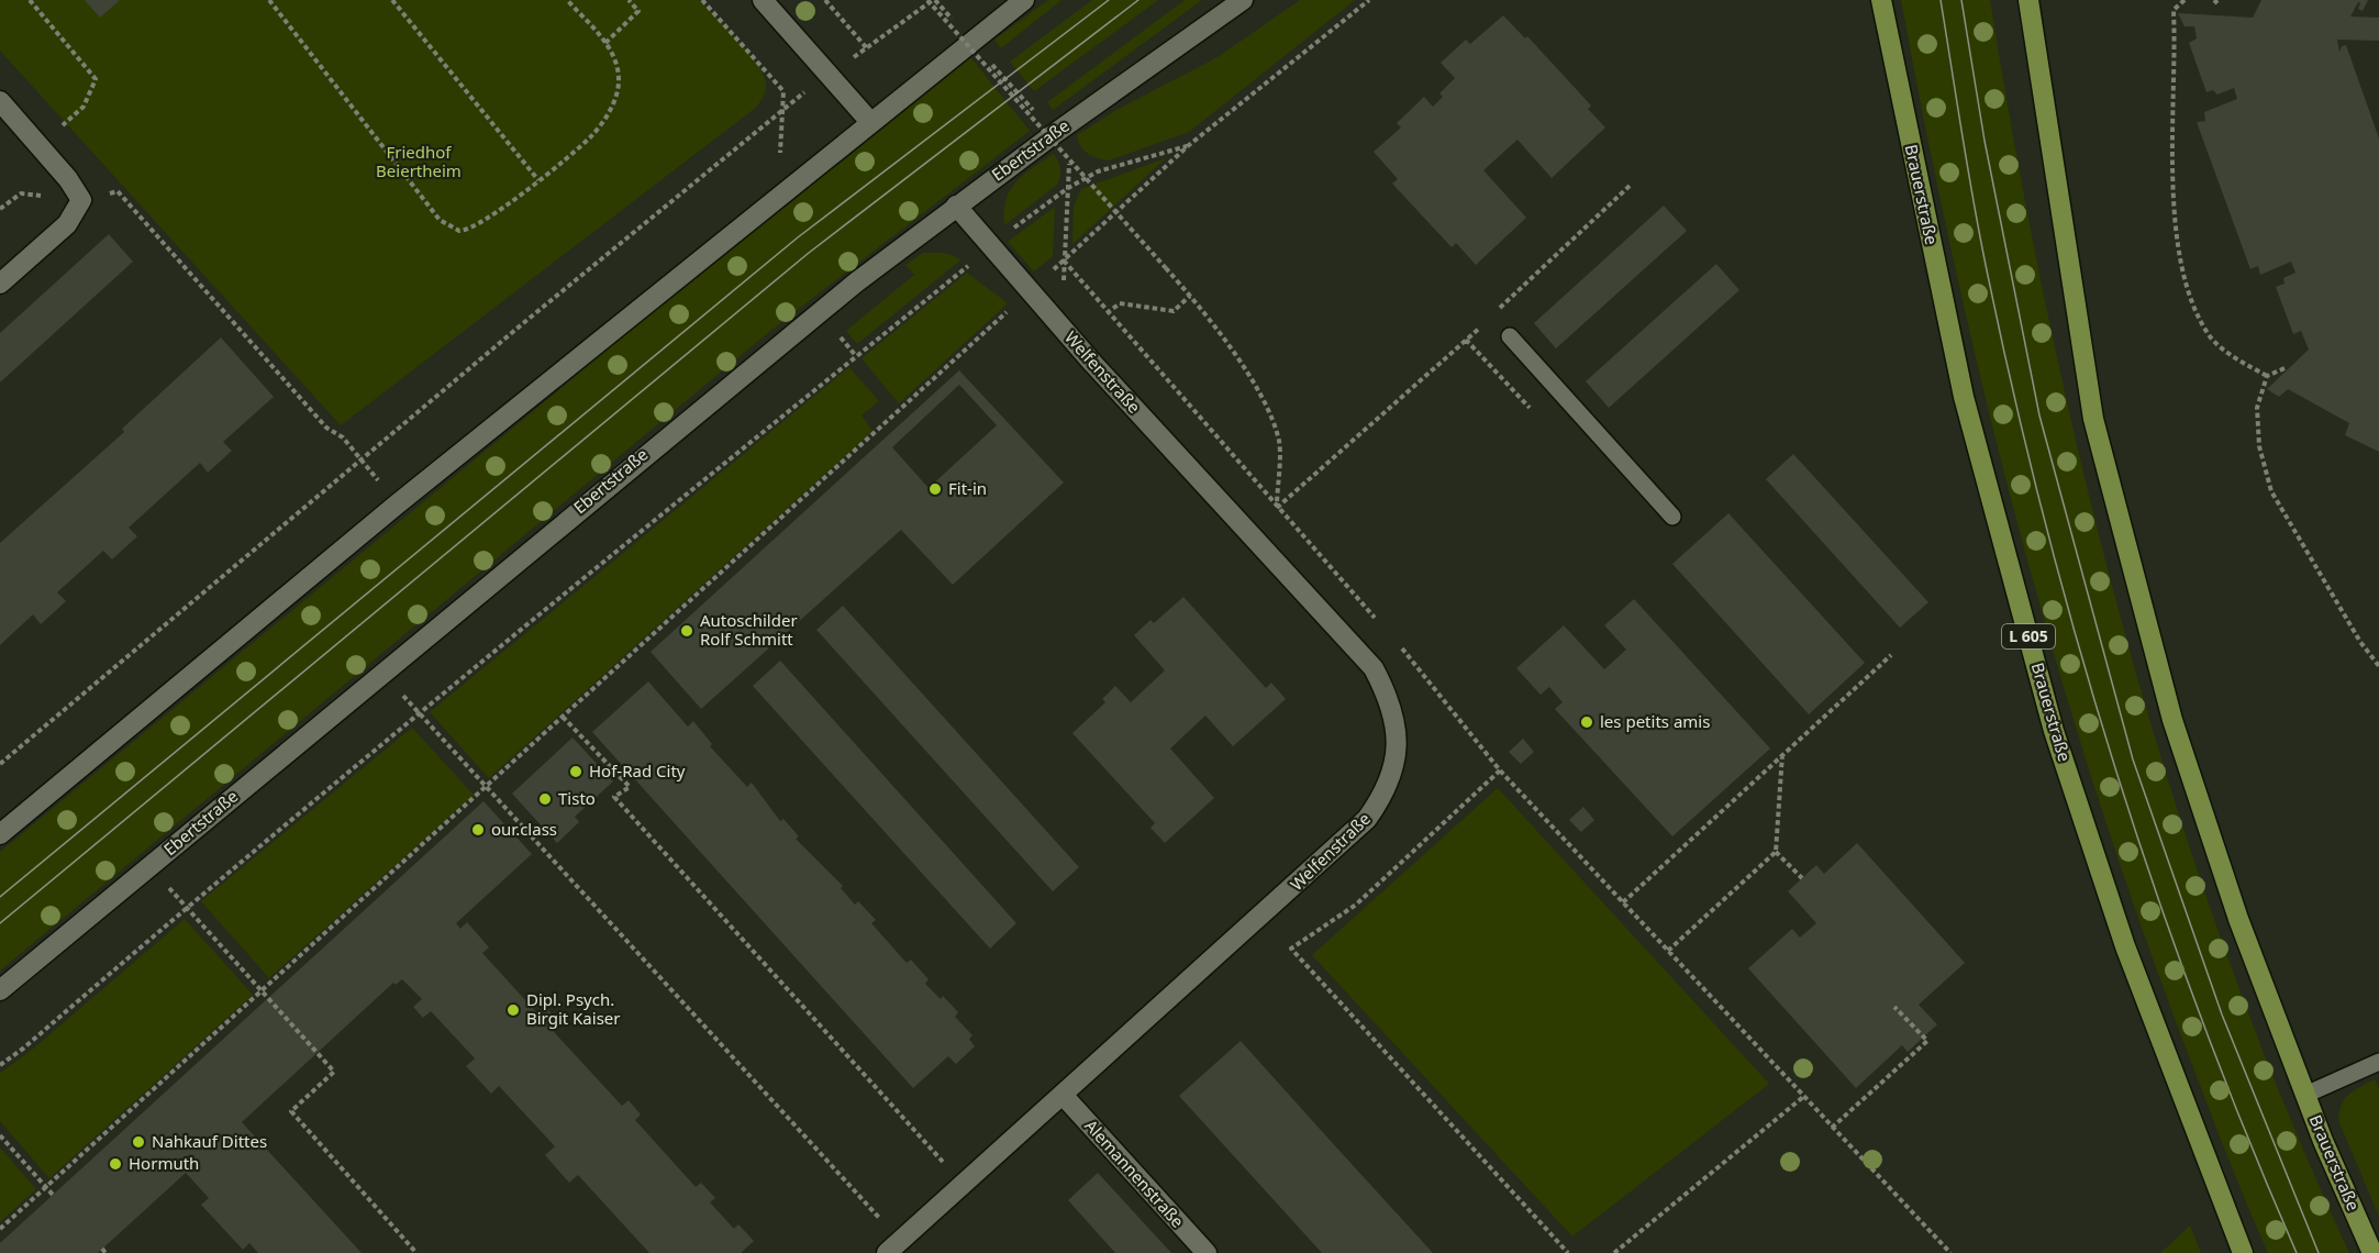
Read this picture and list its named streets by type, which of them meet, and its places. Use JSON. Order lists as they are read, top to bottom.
{
  "streets": {
    "main road": [
      "Ebertstraße",
      "Brauerstraße",
      "Welfenstraße",
      "L 605",
      "Alemannenstraße"
    ]
  },
  "crossings": [
    ["Ebertstraße", "Welfenstraße"],
    ["Welfenstraße", "Alemannenstraße"]
  ],
  "parks": ["Friedhof Beiertheim"],
  "places": [
    "Fit-in",
    "Autoschilder Rolf Schmitt",
    "les petits amis",
    "Hof-Rad City",
    "Tisto",
    "our.class",
    "Dipl. Psych. Birgit Kaiser",
    "Nahkauf Dittes",
    "Hormuth"
  ]
}
